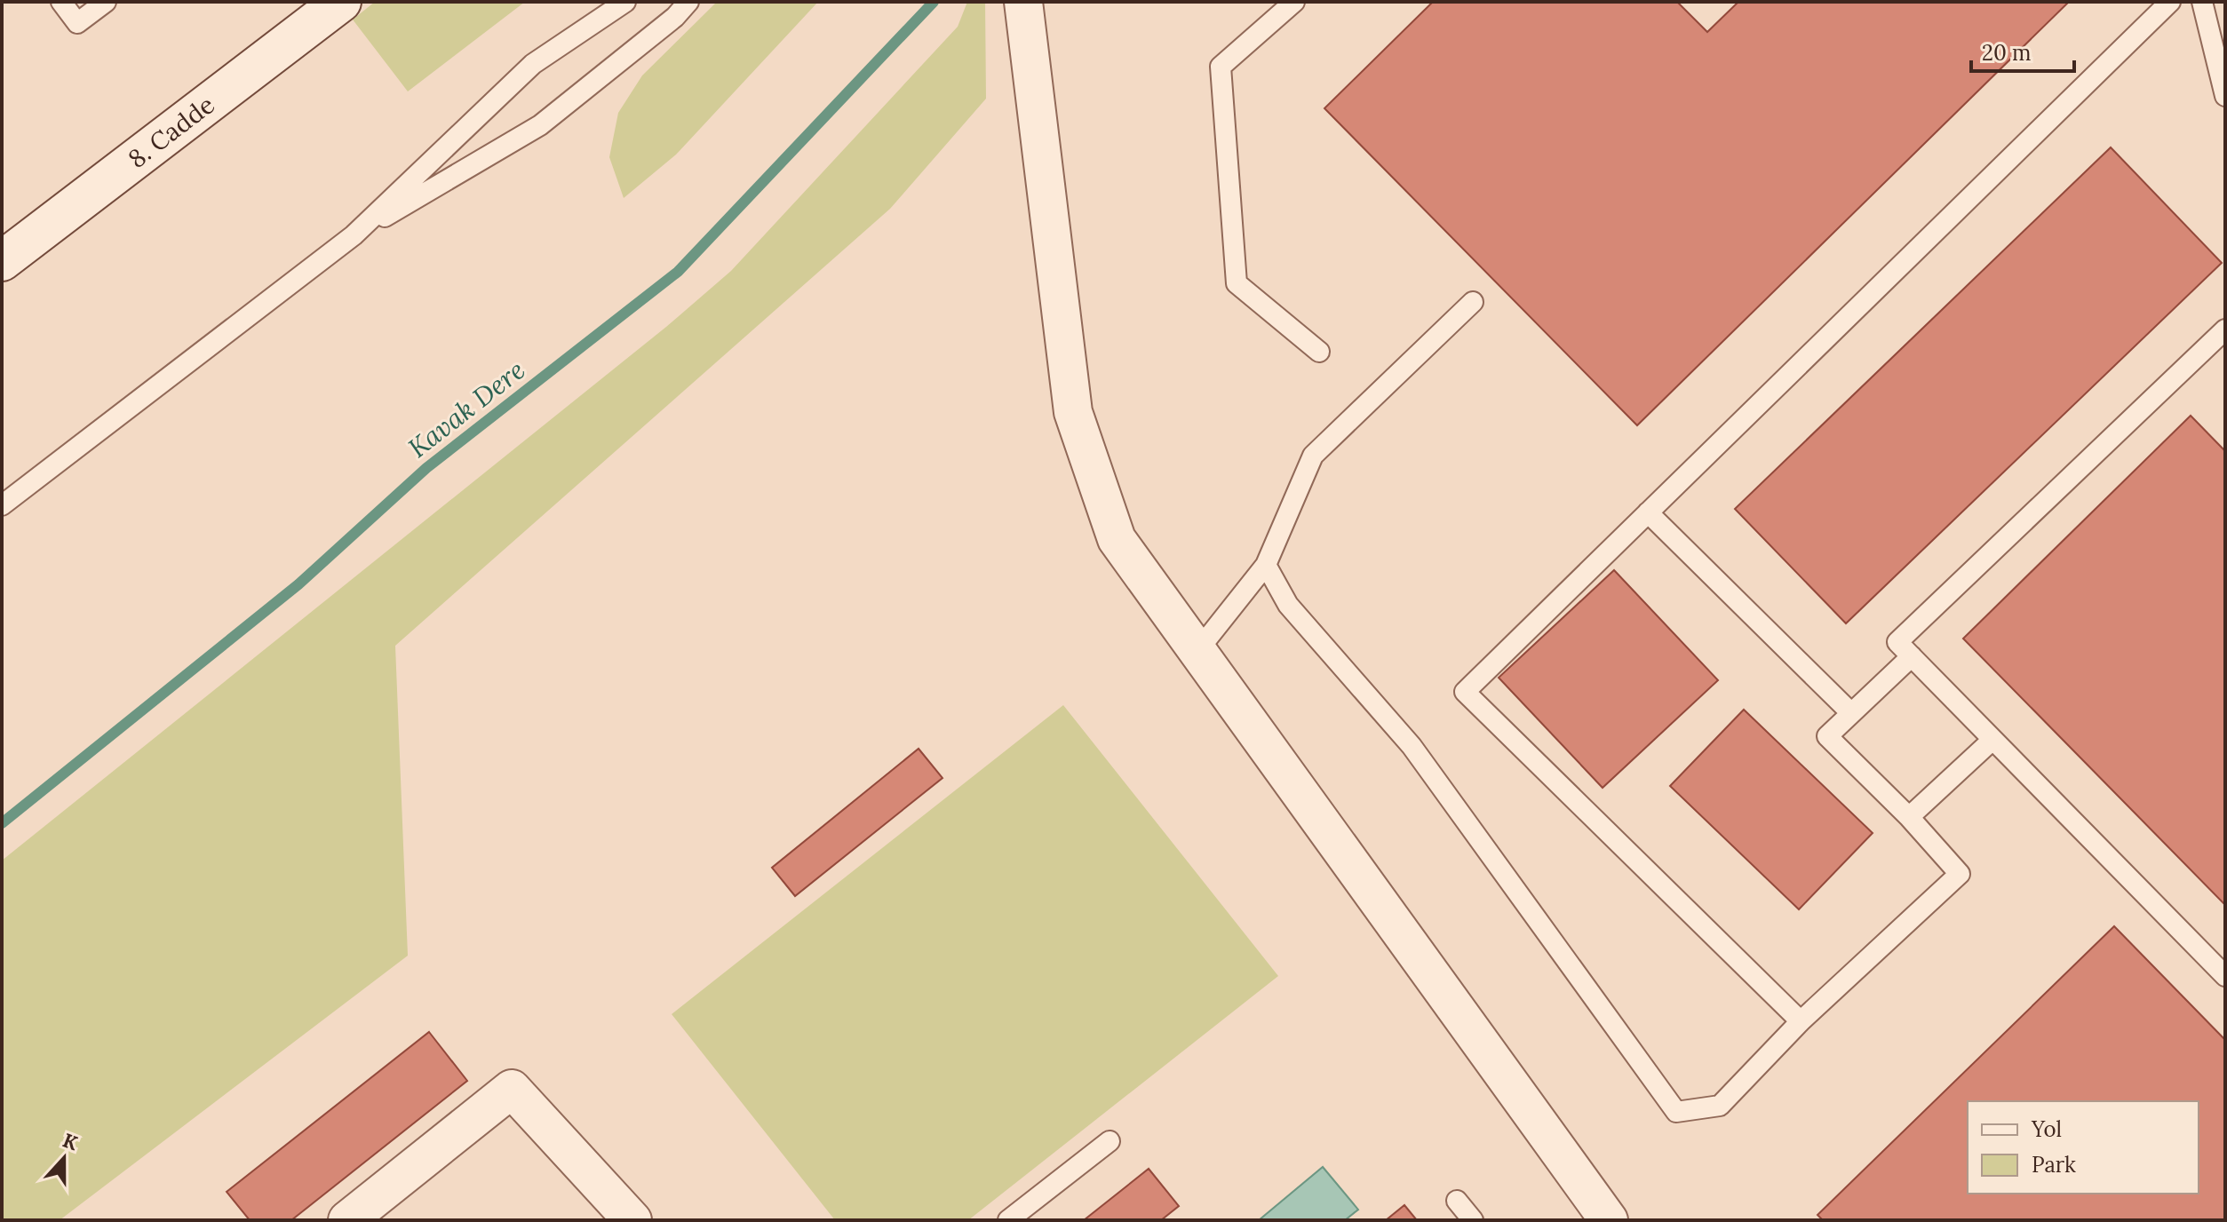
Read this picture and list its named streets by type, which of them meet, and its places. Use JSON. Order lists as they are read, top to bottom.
{
  "streets": {
    "street": ["8. Cadde"]
  },
  "water": ["Kavak Dere"],
  "legend": ["Yol", "Park"],
  "scale_bar": "20 m",
  "north": "top"
}
